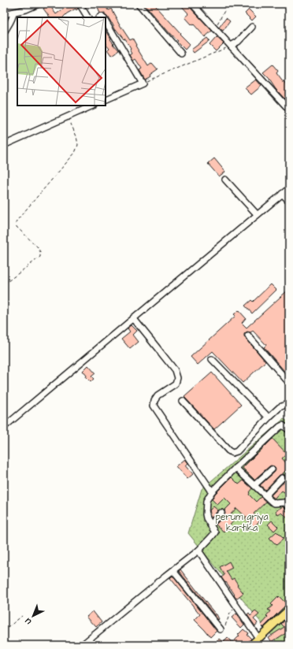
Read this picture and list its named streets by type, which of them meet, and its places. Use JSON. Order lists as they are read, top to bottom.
{
  "parks": ["perum griya kartika"],
  "north": "bottom left"
}
